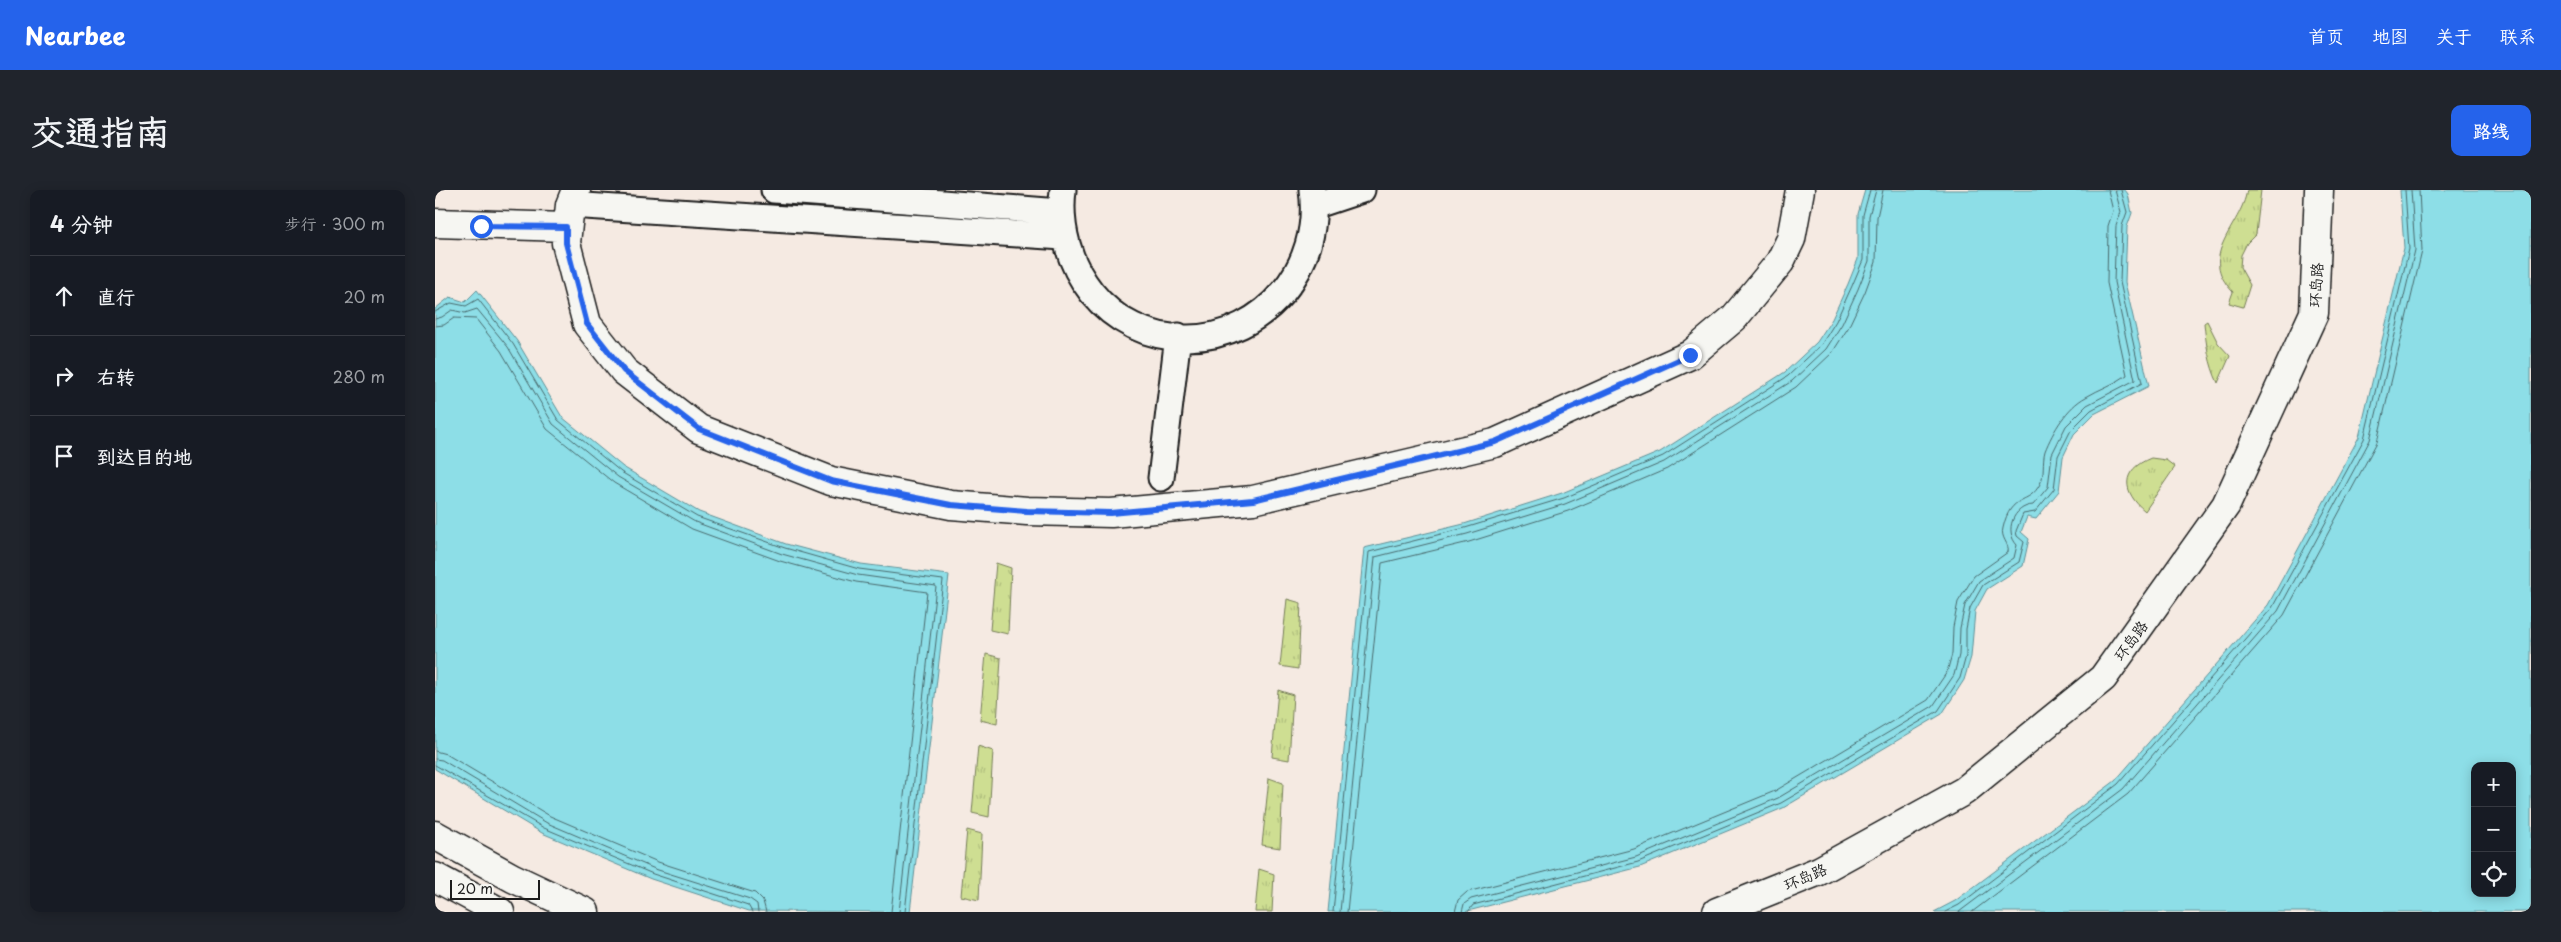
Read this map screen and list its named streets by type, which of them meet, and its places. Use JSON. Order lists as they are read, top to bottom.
{
  "streets": {
    "street": ["环岛路"]
  },
  "scale_bar": "20 m",
  "page": {
    "header": "Nearbee",
    "nav": [
      "首页",
      "地图",
      "关于",
      "联系"
    ],
    "title": "交通指南",
    "buttons": "路线",
    "heading": ["4 分钟", "步行 · 300 m"],
    "list": [
      ["直行", "20 m"],
      ["右转", "280 m"],
      "到达目的地"
    ],
    "map_buttons": ["+", "−"],
    "scale": "20 m"
  }
}
